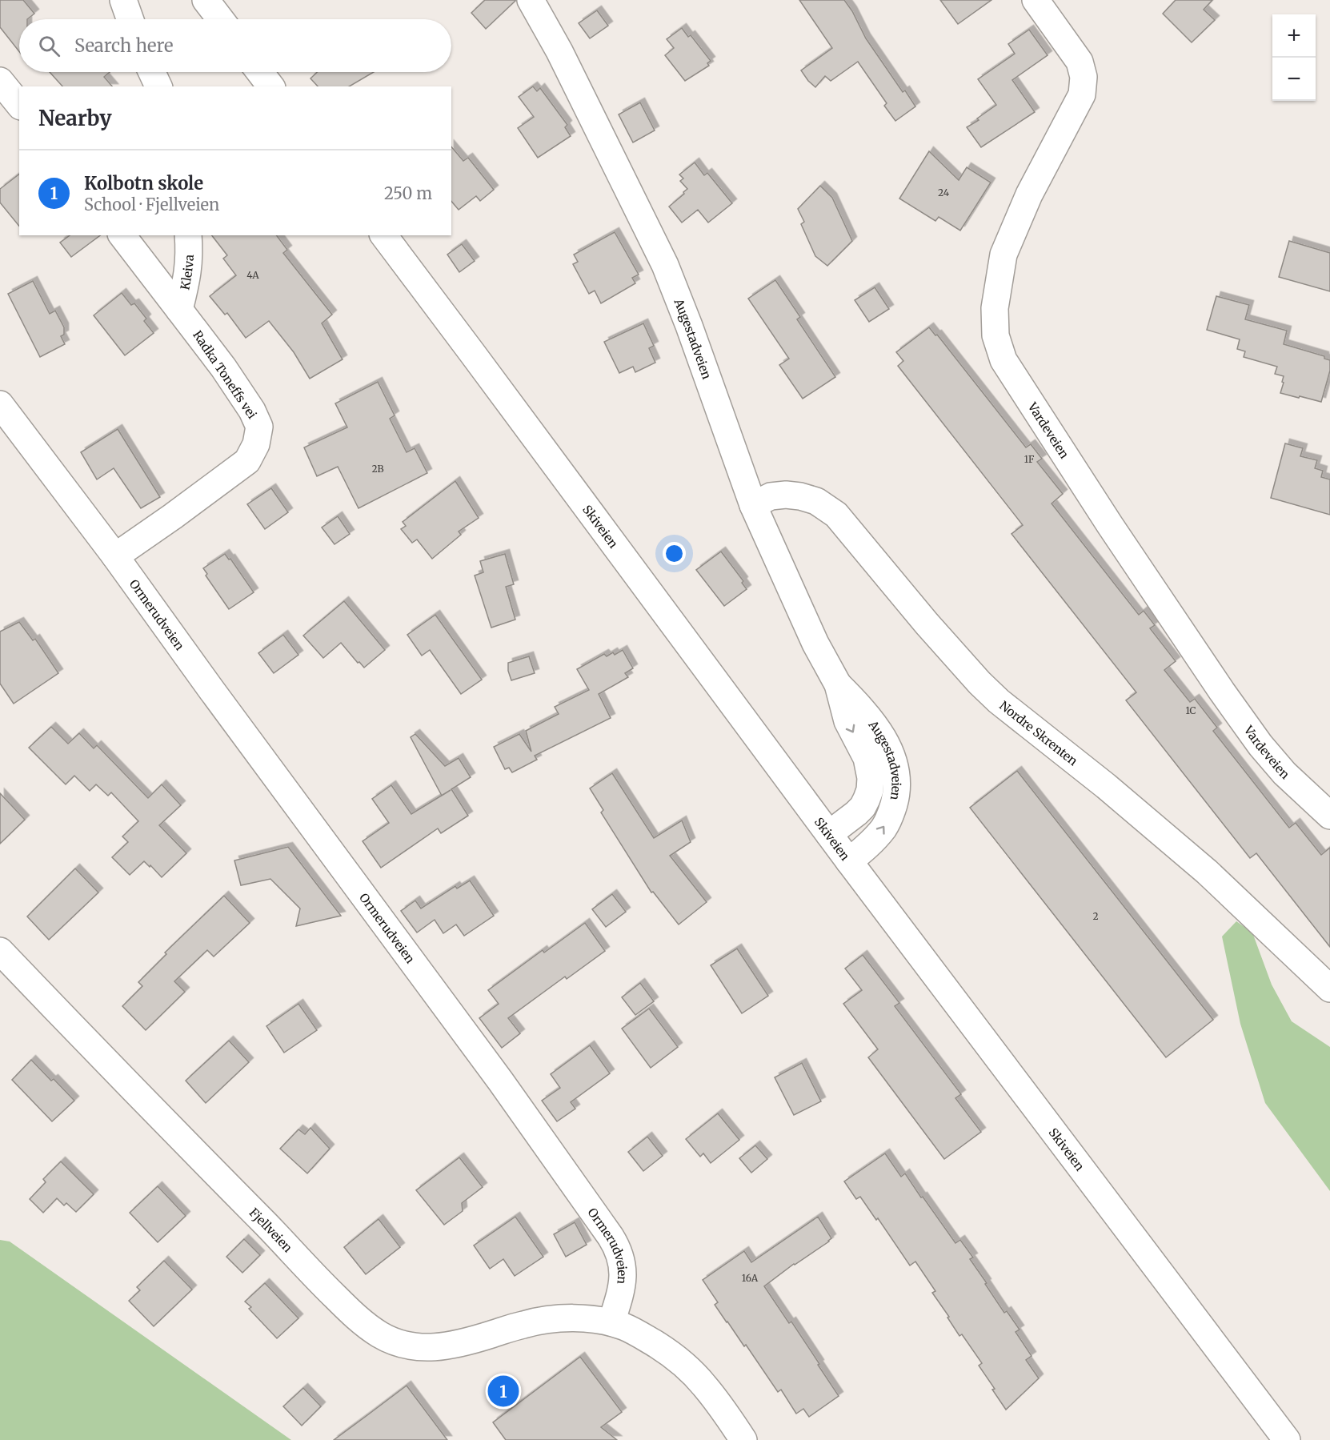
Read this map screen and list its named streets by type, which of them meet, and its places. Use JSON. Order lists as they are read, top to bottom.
{
  "streets": {
    "street": [
      "Kleiva",
      "Augestadveien",
      "Radka Toneffs vei",
      "Vardeveien",
      "Skiveien",
      "Ormerudveien",
      "Nordre Skrenten",
      "Fjellveien"
    ]
  },
  "crossings": [
    ["Kleiva", "Radka Toneffs vei"],
    ["Augestadveien", "Skiveien"],
    ["Augestadveien", "Nordre Skrenten"],
    ["Radka Toneffs vei", "Ormerudveien"],
    ["Ormerudveien", "Fjellveien"]
  ],
  "house_numbers": [
    "24",
    "4A",
    "1F",
    "2B",
    "1C",
    "2",
    "16A"
  ],
  "page": {
    "map_buttons": ["+", "−"],
    "search": "Search here",
    "heading": "Nearby",
    "list": [
      {
        "mark": "1",
        "name": "Kolbotn skole",
        "note": "School · Fjellveien",
        "value": "250 m"
      }
    ],
    "pins": "1"
  }
}
